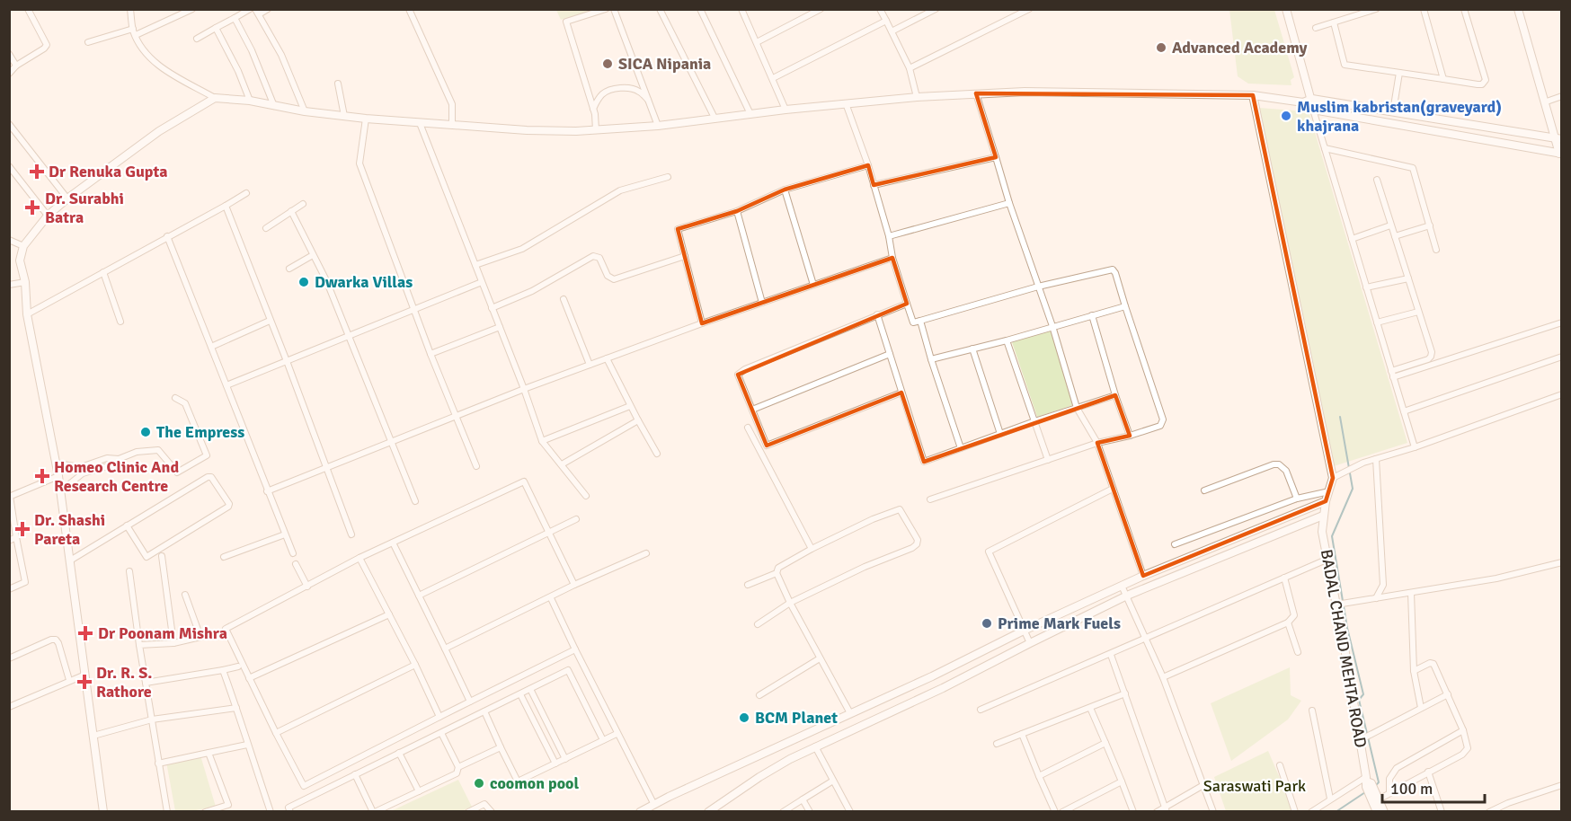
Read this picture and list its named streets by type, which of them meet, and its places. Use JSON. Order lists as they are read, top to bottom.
{
  "streets": {
    "street": ["BADAL CHAND MEHTA ROAD"]
  },
  "parks": ["Saraswati Park"],
  "places": {
    "other": [
      "Advanced Academy",
      "SICA Nipania",
      "Muslim kabristan(graveyard) khajrana",
      "Dwarka Villas",
      "The Empress",
      "Prime Mark Fuels",
      "BCM Planet",
      "coomon pool"
    ],
    "health": [
      "Dr Renuka Gupta",
      "Dr. Surabhi Batra",
      "Homeo Clinic And Research Centre",
      "Dr. Shashi Pareta",
      "Dr Poonam Mishra",
      "Dr. R. S. Rathore"
    ]
  },
  "scale_bar": "100 m"
}
